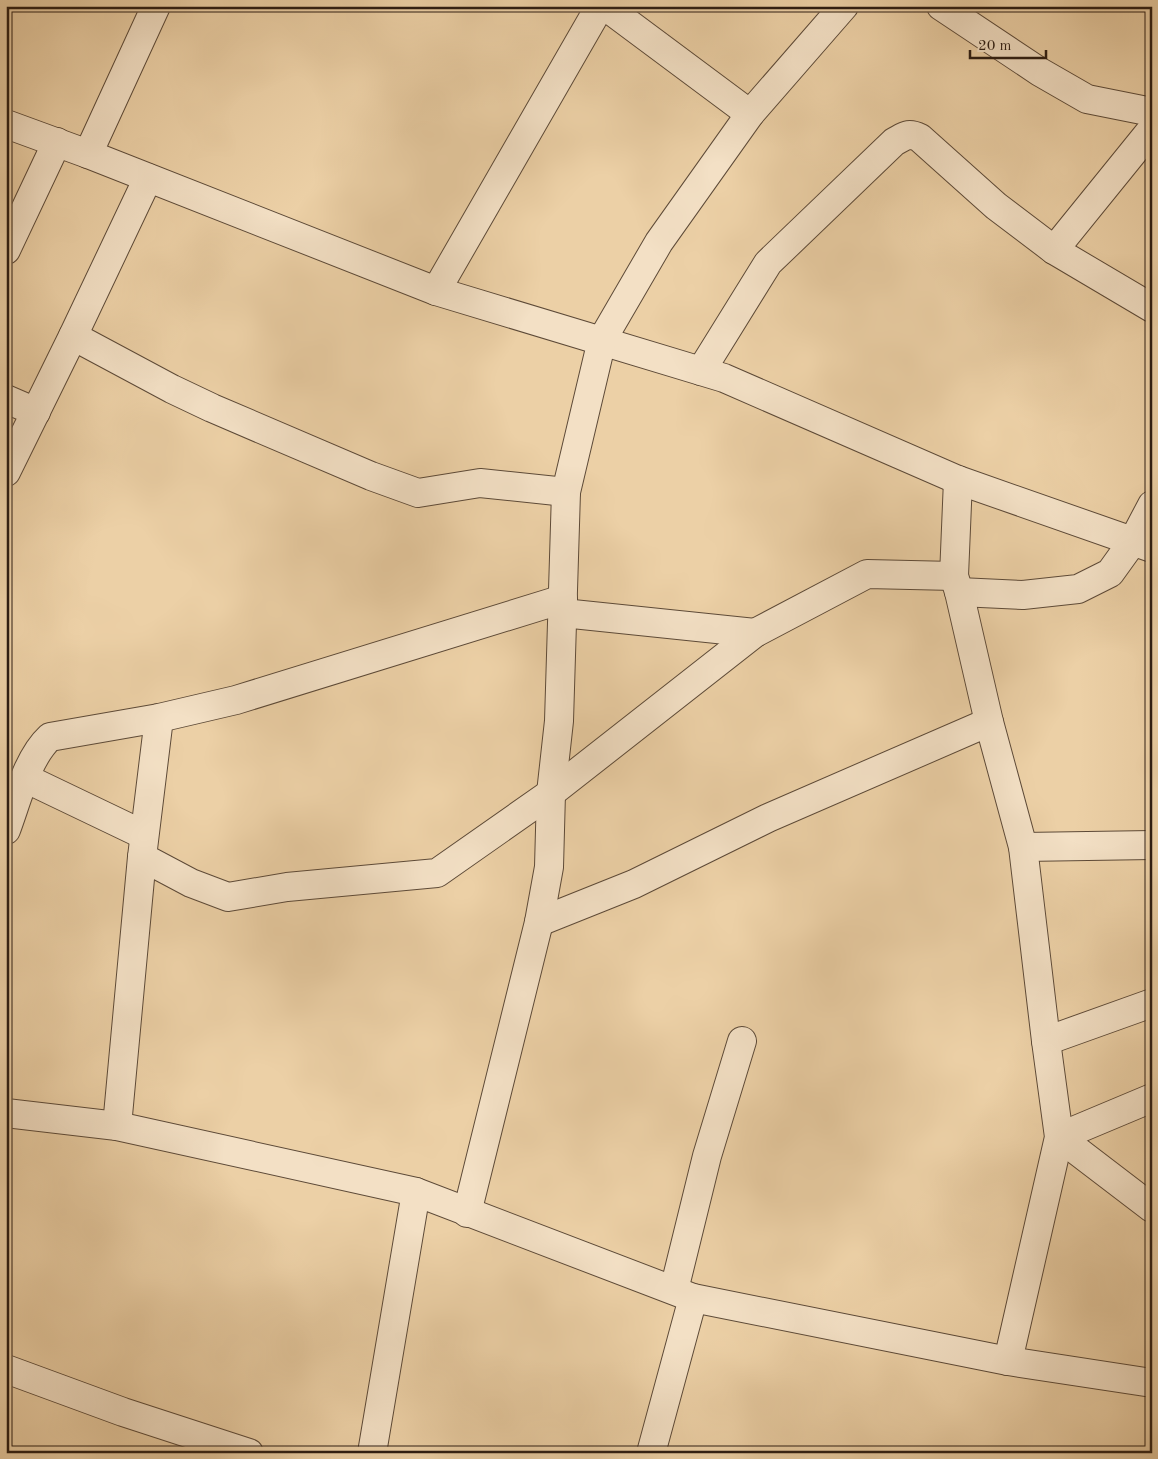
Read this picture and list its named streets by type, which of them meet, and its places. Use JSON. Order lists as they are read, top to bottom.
{
  "scale_bar": "20 m"
}
